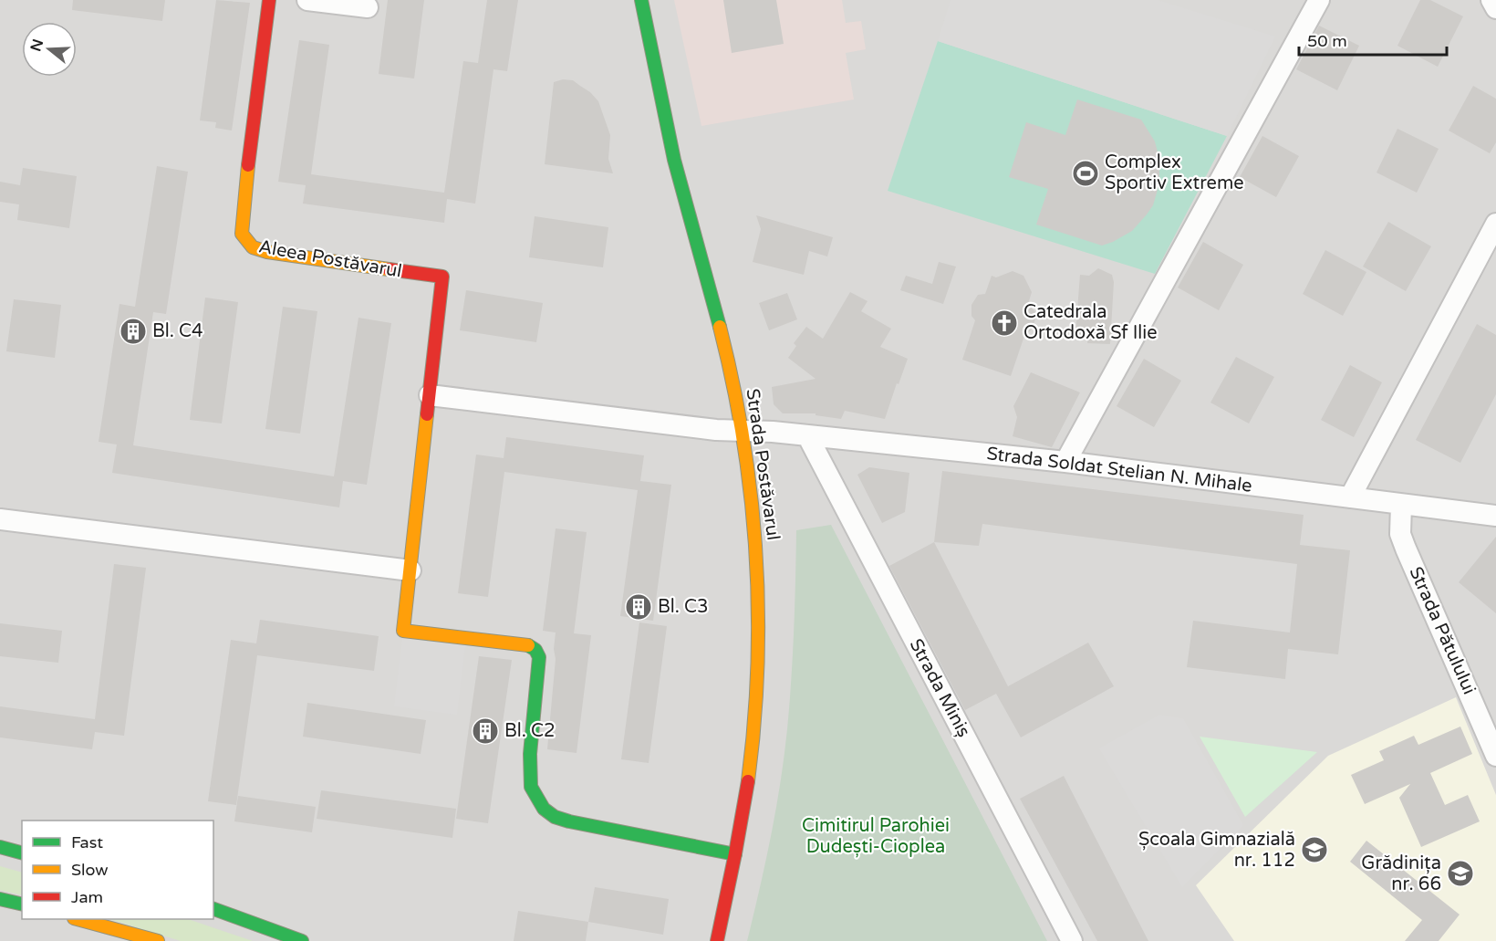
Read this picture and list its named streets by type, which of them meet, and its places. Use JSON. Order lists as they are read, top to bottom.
{
  "streets": {
    "street": [
      "Aleea Postăvarul",
      "Strada Postăvarul",
      "Strada Soldat Stelian N. Mihale",
      "Strada Pătulului",
      "Strada Miniș"
    ]
  },
  "crossings": [
    ["Aleea Postăvarul", "Strada Postăvarul"],
    ["Strada Postăvarul", "Strada Soldat Stelian N. Mihale"],
    ["Strada Soldat Stelian N. Mihale", "Strada Pătulului"],
    ["Strada Soldat Stelian N. Mihale", "Strada Miniș"]
  ],
  "parks": ["Cimitirul Parohiei Dudești-Cioplea"],
  "places": {
    "sports": ["Complex Sportiv Extreme"],
    "church": ["Catedrala Ortodoxă Sf Ilie"],
    "building": ["Bl. C4", "Bl. C3", "Bl. C2"],
    "school or university": ["Școala Gimnazială nr. 112", "Grădinița nr. 66"]
  },
  "legend": ["Fast", "Slow", "Jam"],
  "scale_bar": "50 m",
  "north": "left"
}
